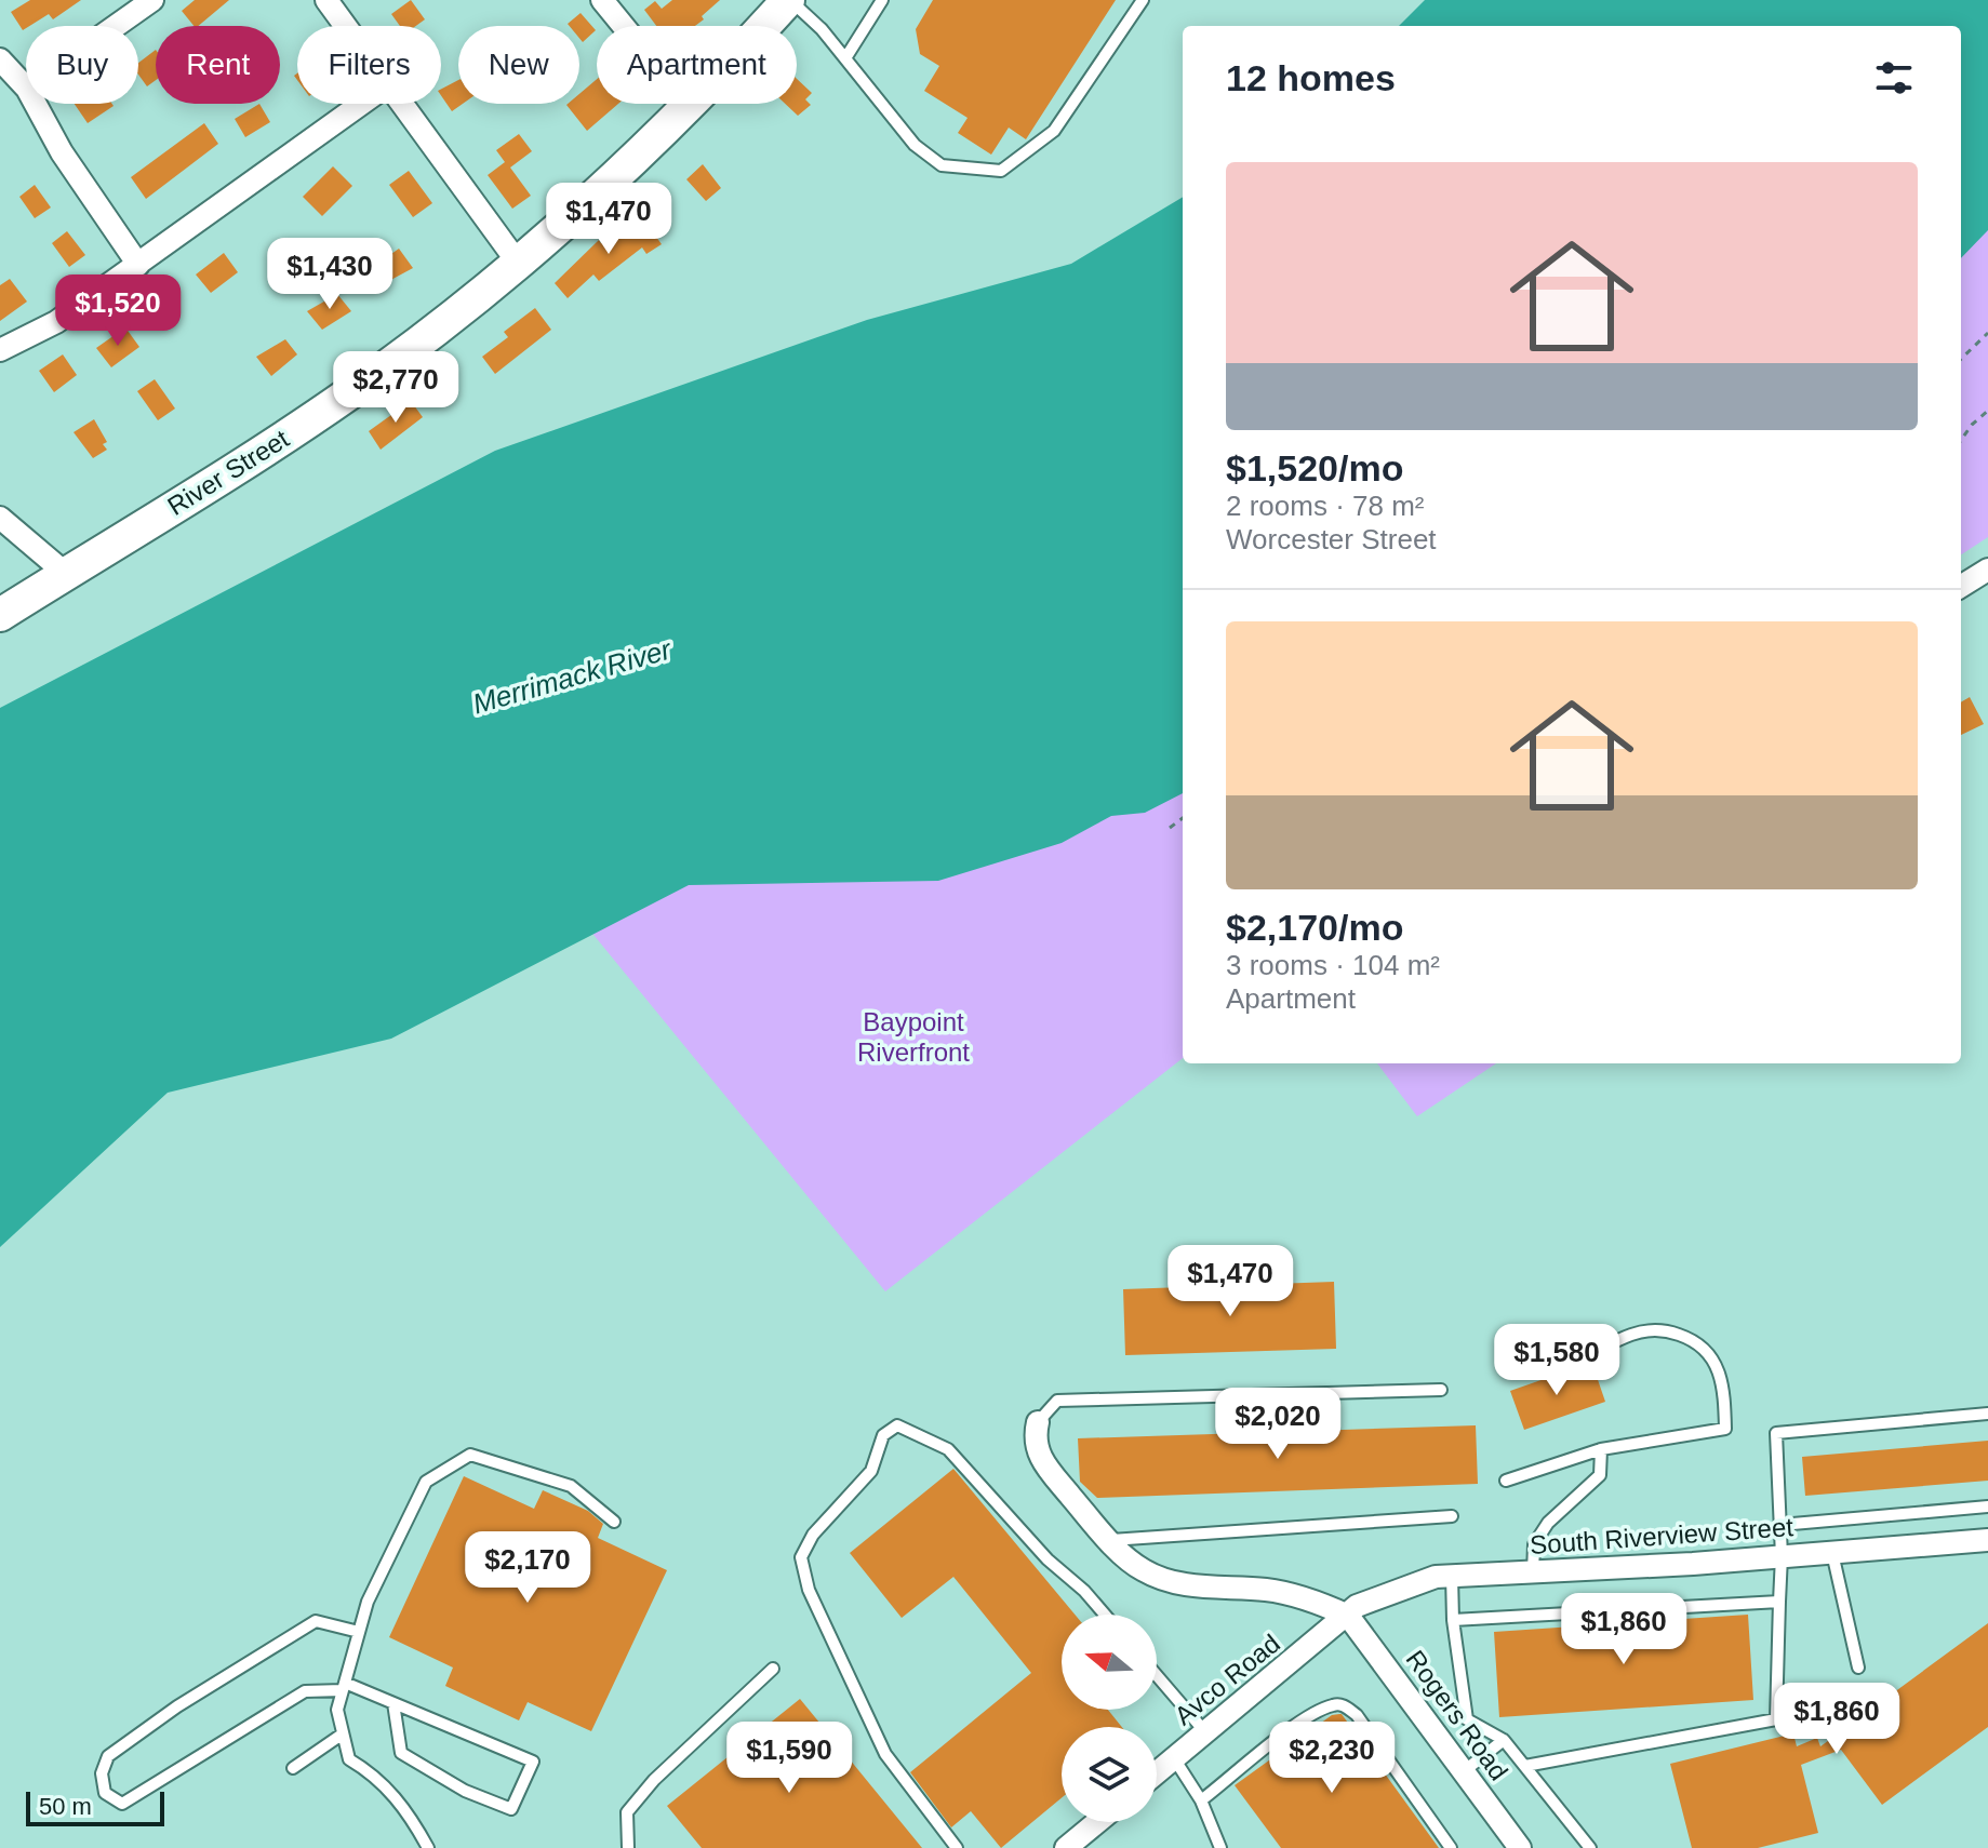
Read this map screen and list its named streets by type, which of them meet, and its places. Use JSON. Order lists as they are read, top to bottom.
{
  "streets": {
    "main road": ["River Street"],
    "street": ["South Riverview Street", "Avco Road", "Rogers Road"]
  },
  "crossings": [
    ["South Riverview Street", "Avco Road"],
    ["South Riverview Street", "Rogers Road"],
    ["Avco Road", "Rogers Road"]
  ],
  "water": ["Merrimack River"],
  "parks": ["Baypoint Riverfront"],
  "scale_bar": "50 m",
  "north": "left",
  "page": {
    "chip": [
      "Buy",
      "Rent",
      "Filters",
      "New",
      "Apartment"
    ],
    "heading": "12 homes",
    "list": [
      {
        "name": "$1,520/mo",
        "note": "2 rooms · 78 m² · Worcester Street"
      },
      {
        "name": "$2,170/mo",
        "note": "3 rooms · 104 m² · Apartment"
      }
    ],
    "price": [
      "$1,470",
      "$1,430",
      "$1,520",
      "$2,770",
      "$1,470",
      "$1,580",
      "$2,020",
      "$2,170",
      "$1,860",
      "$1,860",
      "$1,590",
      "$2,230"
    ],
    "scale": "50 m"
  }
}
